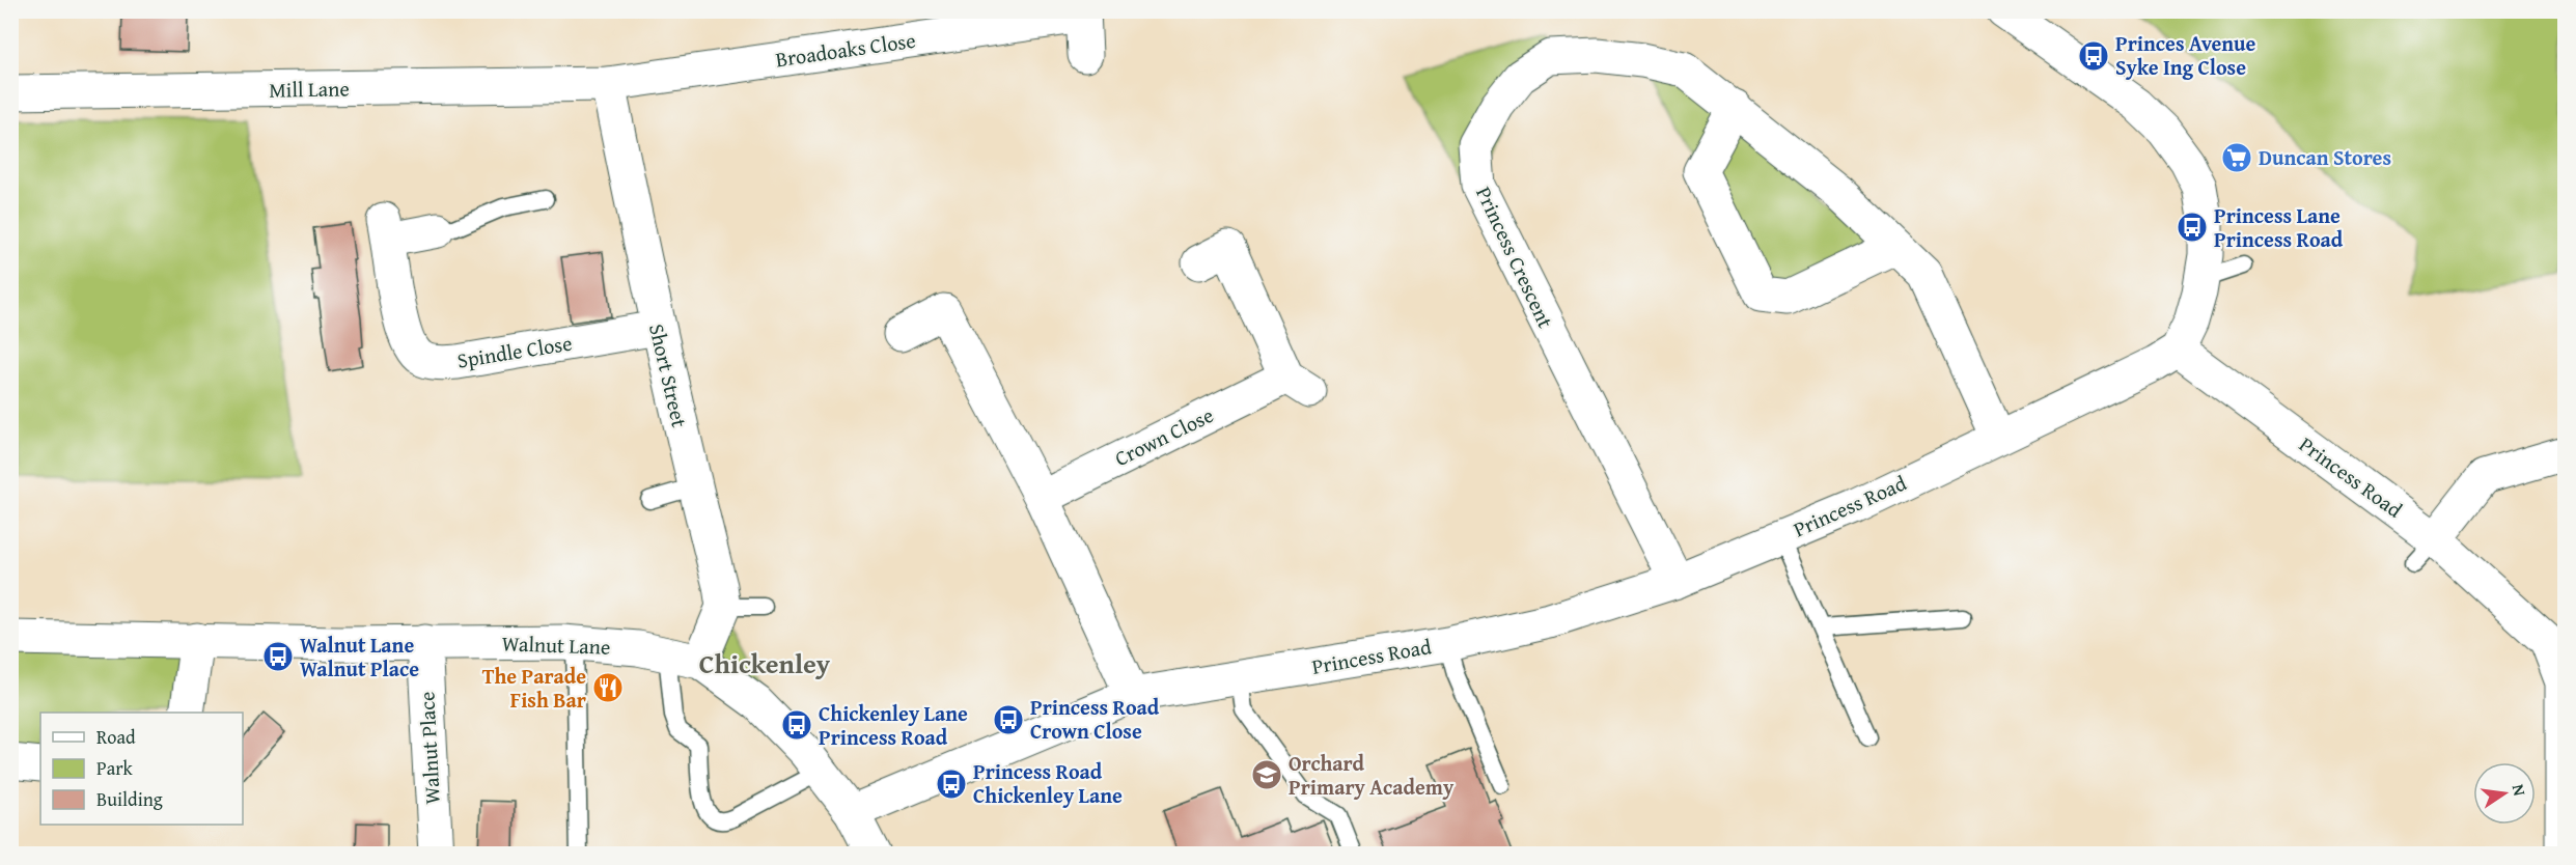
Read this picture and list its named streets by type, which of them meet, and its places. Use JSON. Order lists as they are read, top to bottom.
{
  "streets": {
    "street": [
      "Broadoaks Close",
      "Mill Lane",
      "Princess Crescent",
      "Spindle Close",
      "Short Street",
      "Crown Close",
      "Princess Road",
      "Walnut Lane",
      "Walnut Place"
    ]
  },
  "crossings": [
    ["Broadoaks Close", "Mill Lane"],
    ["Broadoaks Close", "Short Street"],
    ["Mill Lane", "Short Street"],
    ["Princess Crescent", "Princess Road"],
    ["Spindle Close", "Short Street"],
    ["Princess Road", "Walnut Lane"],
    ["Walnut Lane", "Walnut Place"]
  ],
  "districts": ["Chickenley"],
  "places": {
    "bus stop": [
      "Princes Avenue Syke Ing Close",
      "Princess Lane Princess Road",
      "Walnut Lane Walnut Place",
      "Princess Road Crown Close",
      "Chickenley Lane Princess Road",
      "Princess Road Chickenley Lane"
    ],
    "supermarket": ["Duncan Stores"],
    "restaurant": ["The Parade Fish Bar"],
    "school or university": ["Orchard Primary Academy"]
  },
  "legend": ["Road", "Park", "Building"],
  "north": "right"
}
